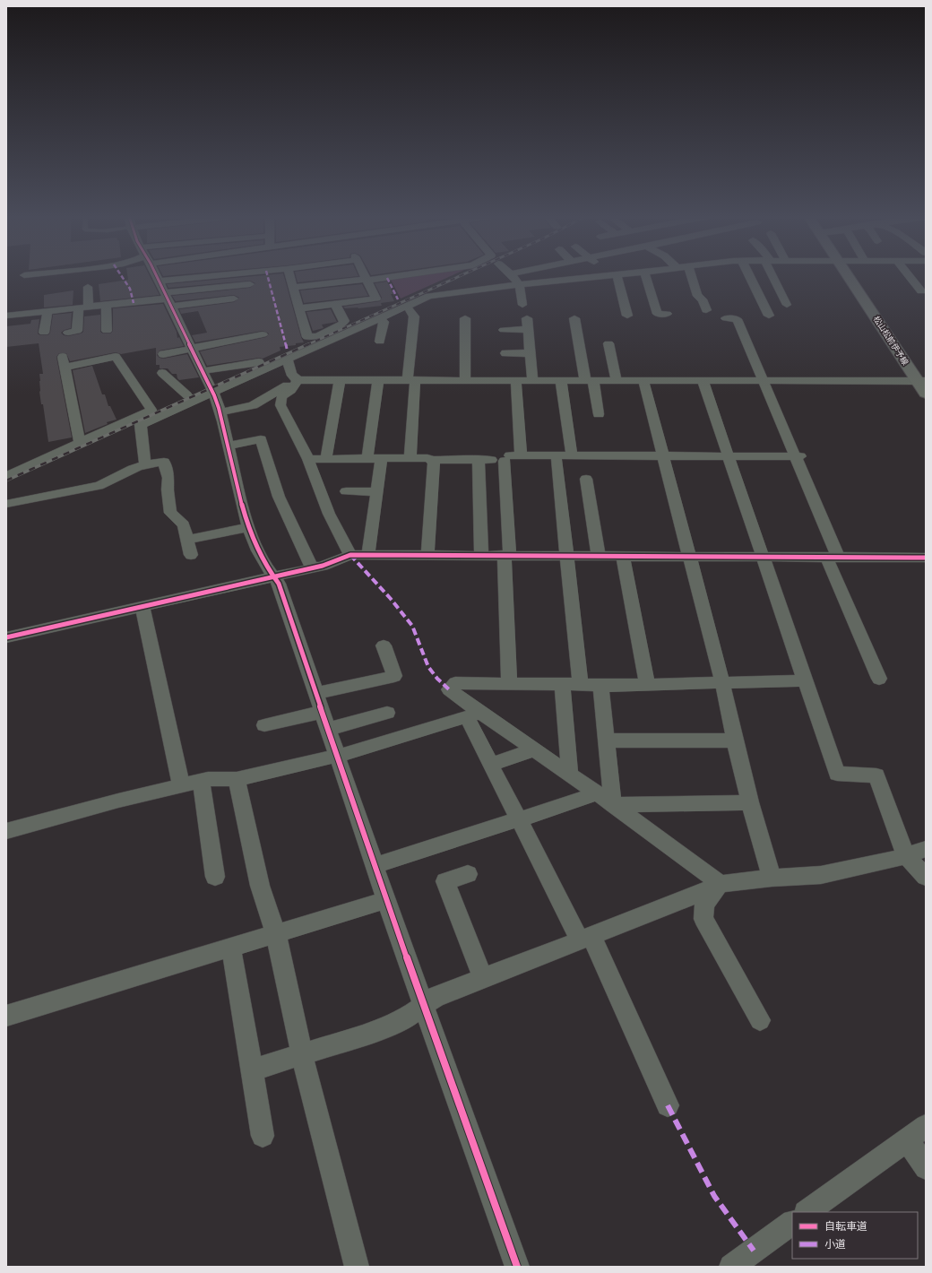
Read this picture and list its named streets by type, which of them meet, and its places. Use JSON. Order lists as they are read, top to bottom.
{
  "streets": {
    "main road": ["松山松前伊予線"]
  },
  "legend": ["自転車道", "小道"]
}
